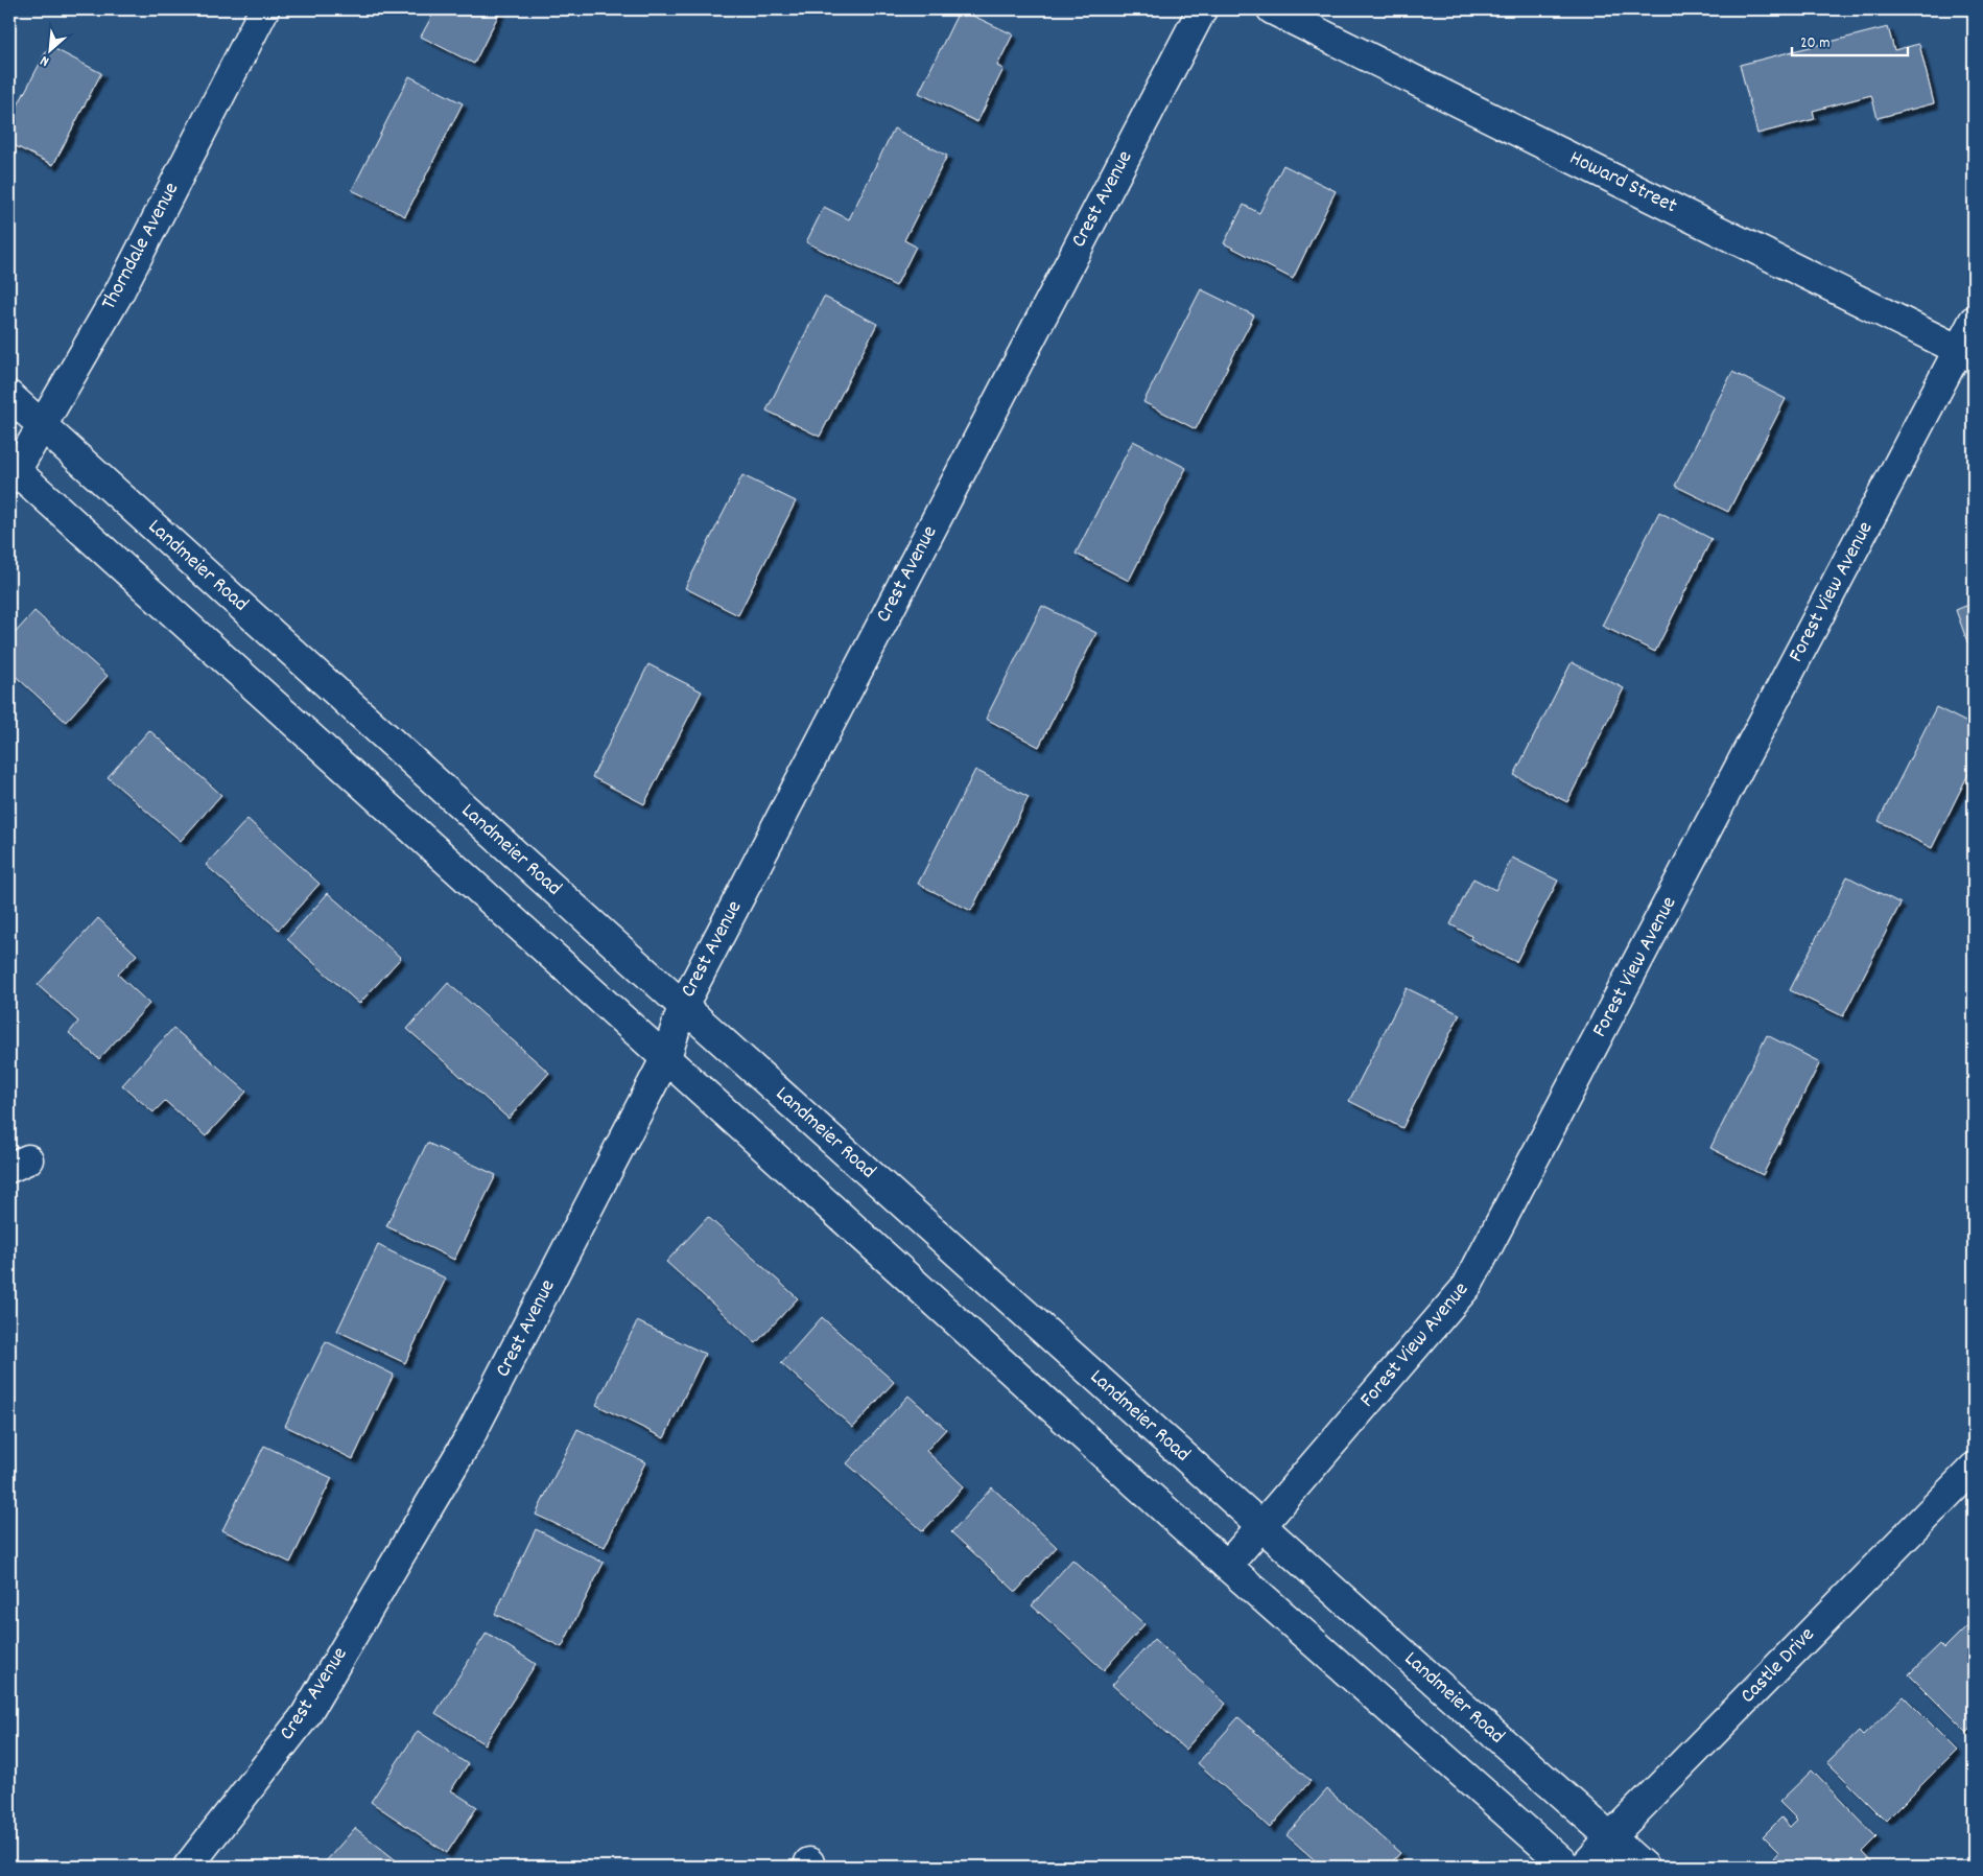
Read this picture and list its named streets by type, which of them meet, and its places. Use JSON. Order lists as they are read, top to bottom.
{
  "streets": {
    "street": [
      "Howard Street",
      "Crest Avenue",
      "Thorndale Avenue",
      "Landmeier Road",
      "Forest View Avenue",
      "Castle Drive"
    ]
  },
  "crossings": [
    ["Howard Street", "Forest View Avenue"],
    ["Crest Avenue", "Landmeier Road"],
    ["Thorndale Avenue", "Landmeier Road"],
    ["Landmeier Road", "Forest View Avenue"],
    ["Landmeier Road", "Castle Drive"]
  ],
  "scale_bar": "20 m",
  "north": "bottom left"
}
